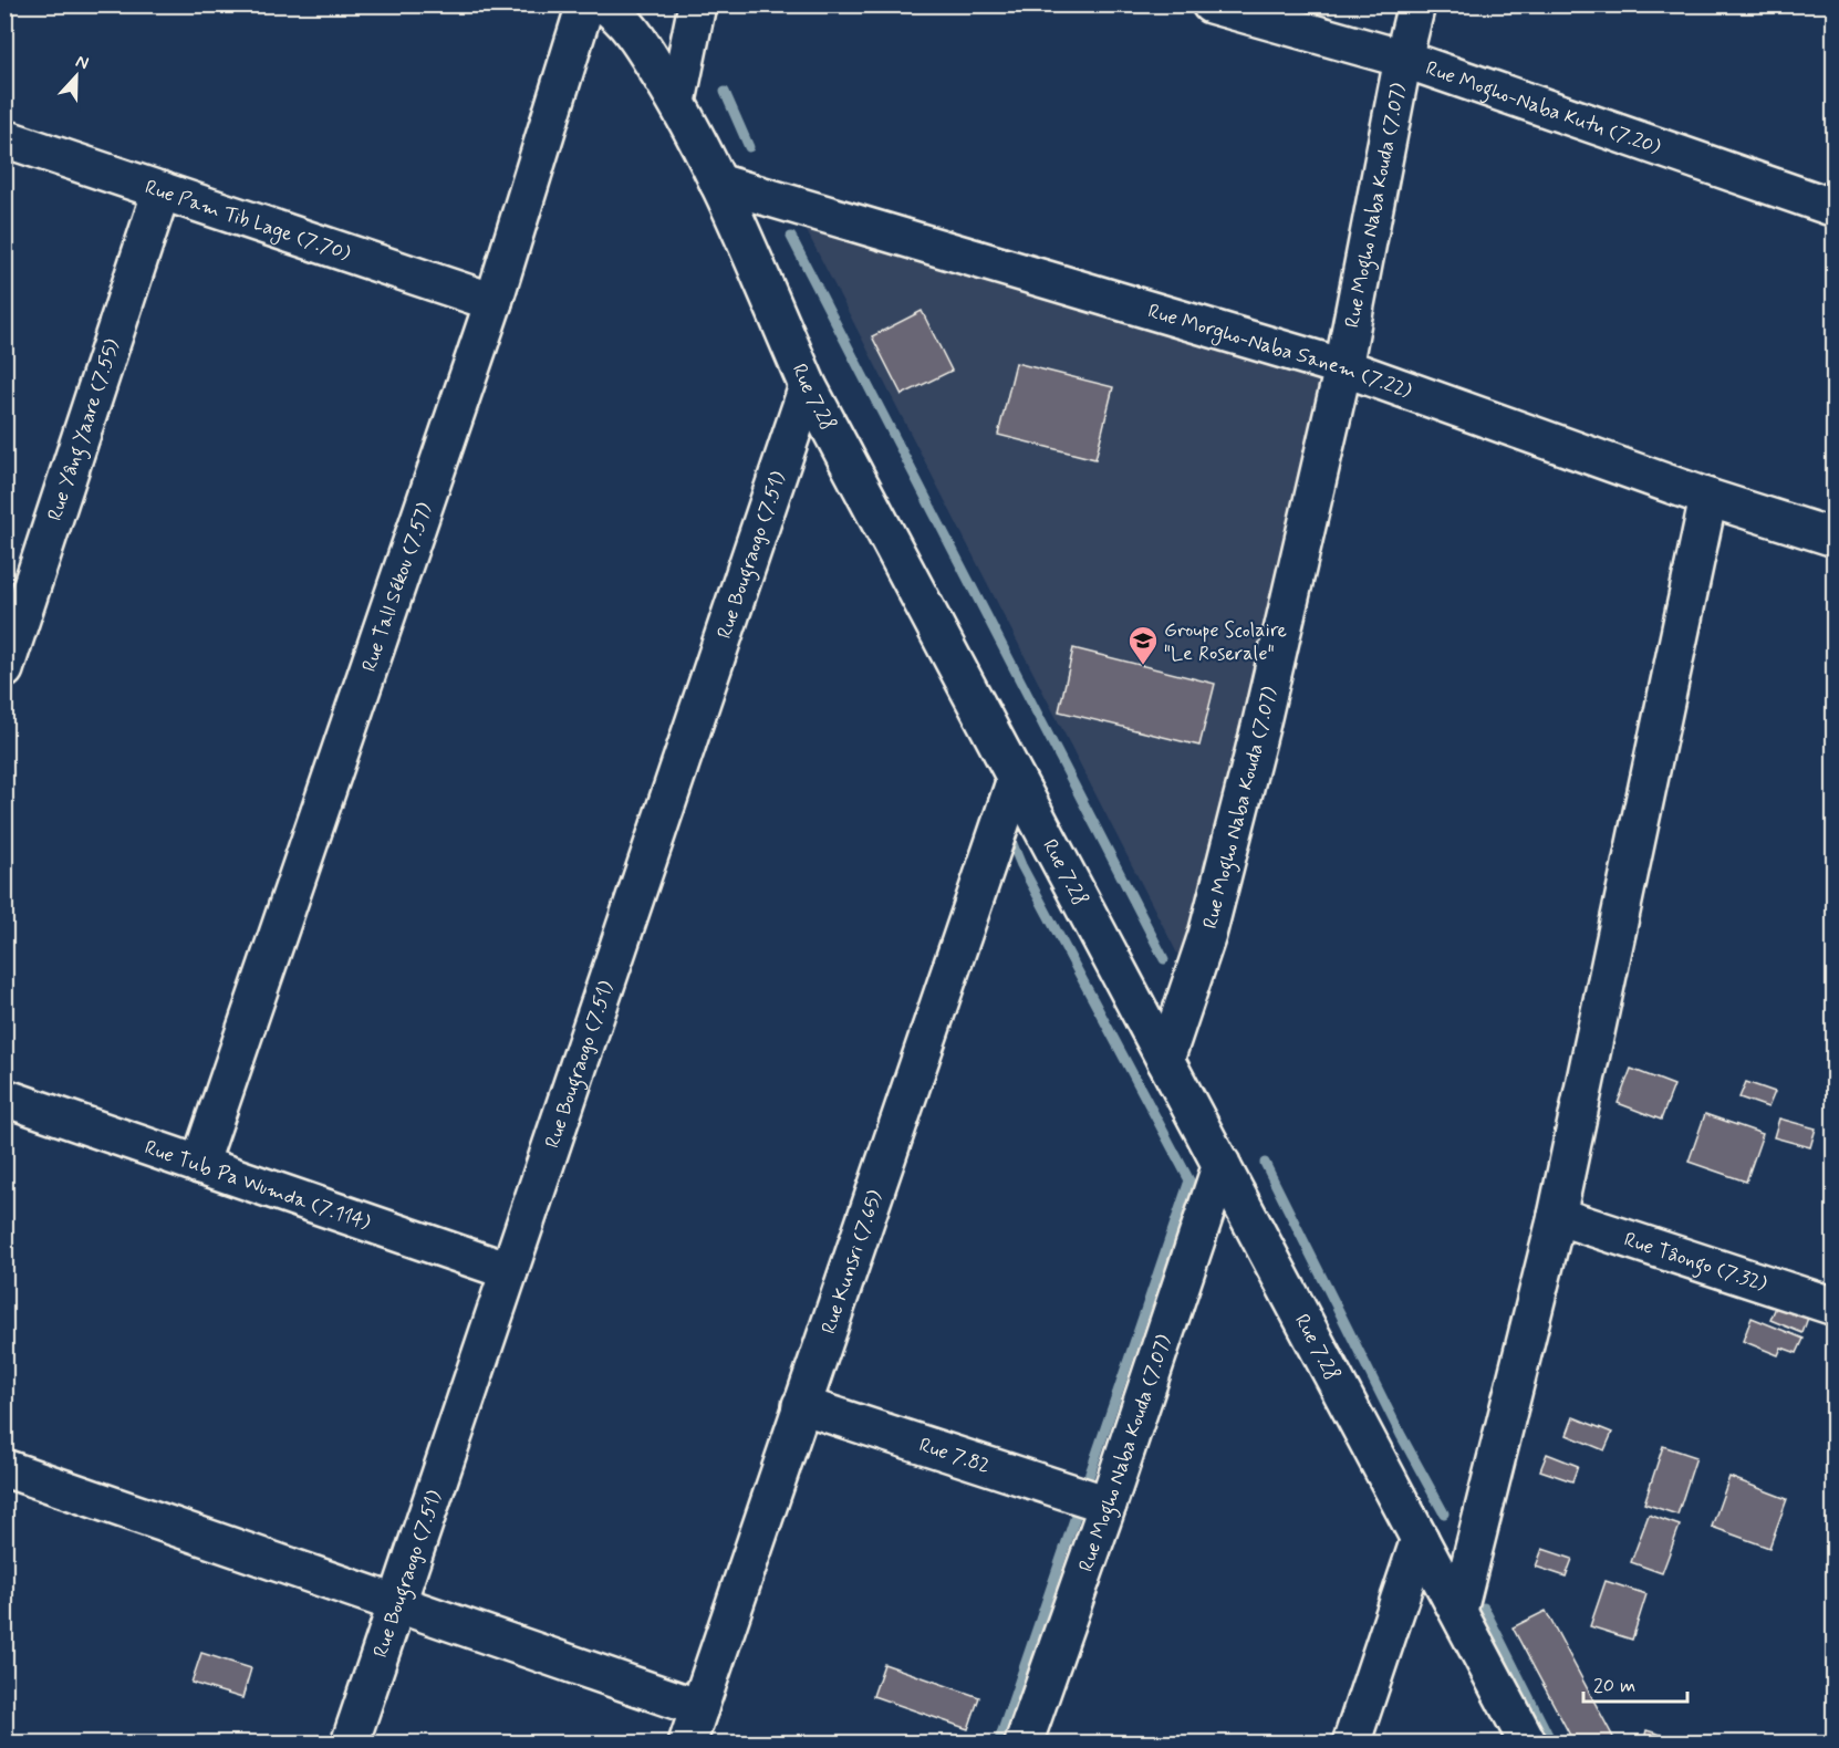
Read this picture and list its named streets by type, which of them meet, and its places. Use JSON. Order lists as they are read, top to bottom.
{
  "streets": {
    "street": [
      "Rue Mogho-Naba Kutu (7.20)",
      "Rue Mogho Naba Kouda (7.07)",
      "Rue Pam Tib Lage (7.70)",
      "Rue Morgho-Naba Sanem (7.22)",
      "Rue 7.28",
      "Rue Yâng Yaare (7.55)",
      "Rue Bougraogo (7.51)",
      "Rue Tall Sékou (7.57)",
      "Rue Tub Pa Wumda (7.114)",
      "Rue Kunsri (7.65)",
      "Rue Tâongo (7.32)",
      "Rue 7.82"
    ]
  },
  "crossings": [
    ["Rue Mogho-Naba Kutu (7.20)", "Rue Mogho Naba Kouda (7.07)"],
    ["Rue Mogho Naba Kouda (7.07)", "Rue Morgho-Naba Sanem (7.22)"],
    ["Rue Mogho Naba Kouda (7.07)", "Rue 7.28"],
    ["Rue Mogho Naba Kouda (7.07)", "Rue 7.82"],
    ["Rue Pam Tib Lage (7.70)", "Rue Yâng Yaare (7.55)"],
    ["Rue Pam Tib Lage (7.70)", "Rue Tall Sékou (7.57)"],
    ["Rue Morgho-Naba Sanem (7.22)", "Rue 7.28"],
    ["Rue 7.28", "Rue Bougraogo (7.51)"],
    ["Rue 7.28", "Rue Kunsri (7.65)"],
    ["Rue Bougraogo (7.51)", "Rue Tub Pa Wumda (7.114)"],
    ["Rue Tall Sékou (7.57)", "Rue Tub Pa Wumda (7.114)"],
    ["Rue Kunsri (7.65)", "Rue 7.82"]
  ],
  "places": {
    "school or university": ["Groupe Scolaire \"Le Roserale\""]
  },
  "scale_bar": "20 m",
  "north": "top"
}
